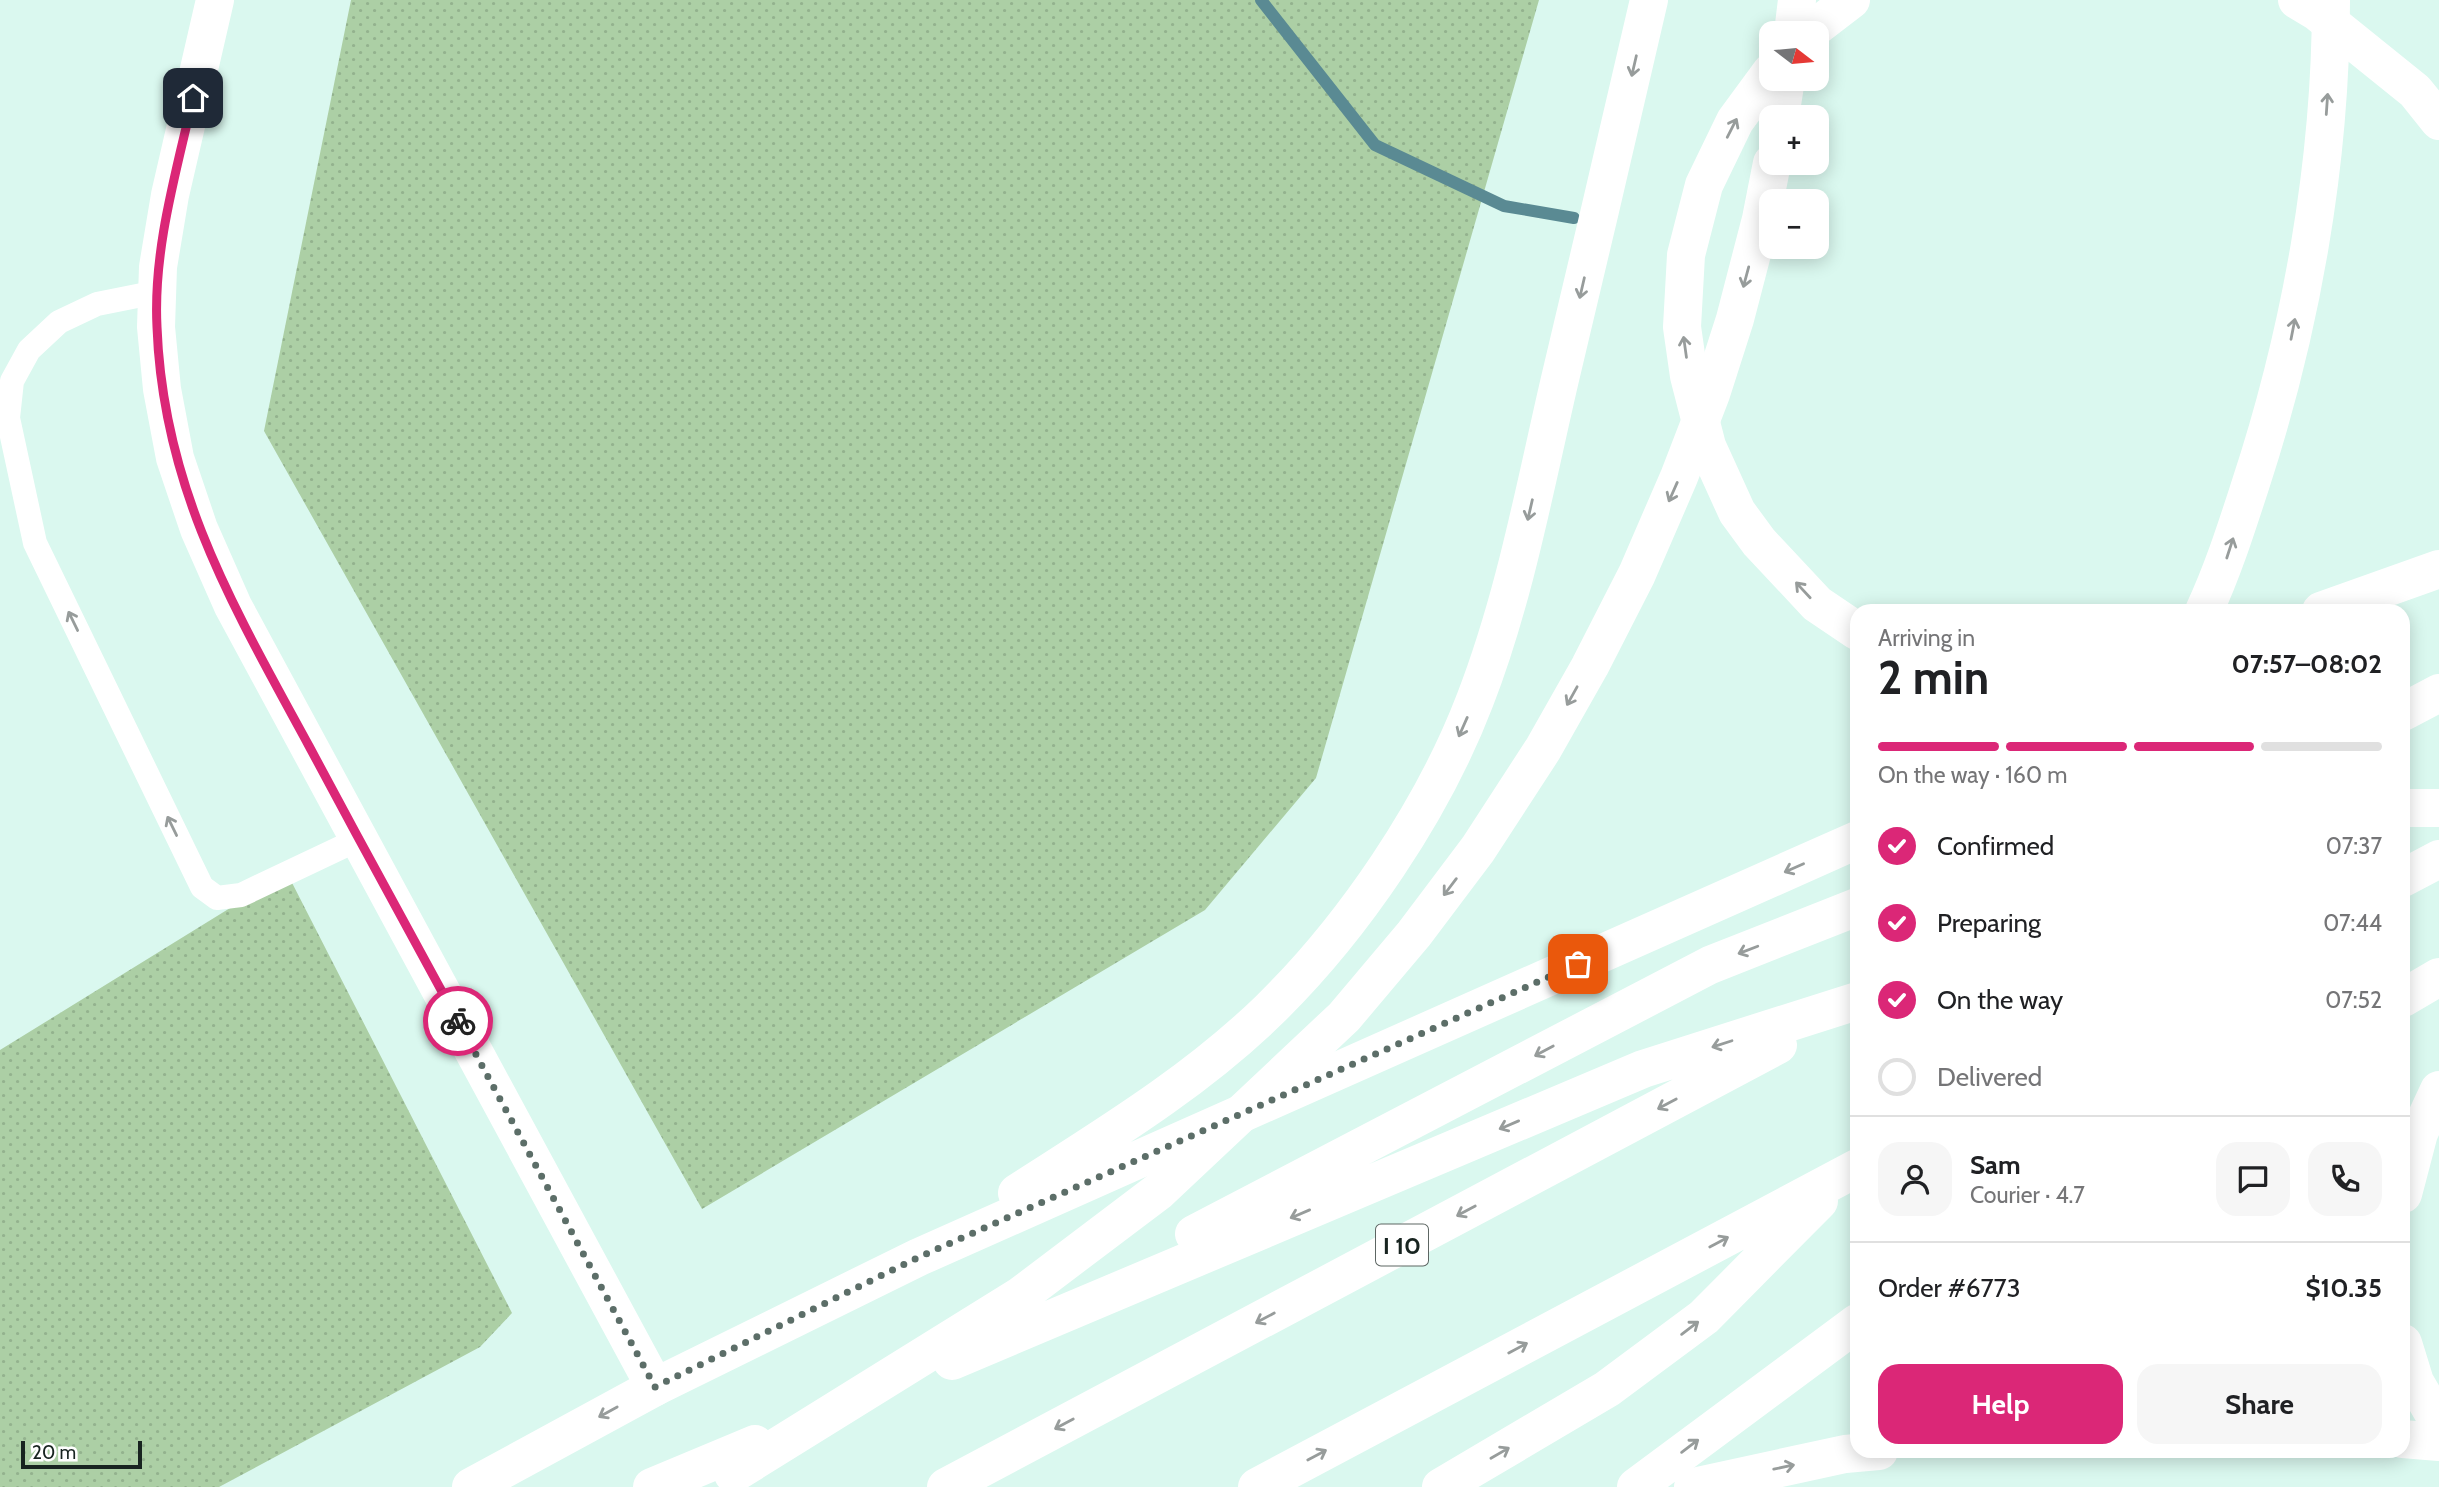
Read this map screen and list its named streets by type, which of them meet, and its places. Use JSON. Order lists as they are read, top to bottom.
{
  "streets": {
    "main road": ["I 10"]
  },
  "scale_bar": "20 m",
  "north": "right",
  "page": {
    "map_buttons": ["+", "−"],
    "heading": ["2 min", "Arriving in", "07:57–08:02"],
    "panel": [
      "Sam",
      "Courier · 4.7",
      "Order #6773",
      "$10.35"
    ],
    "bar": "On the way · 160 m",
    "list": [
      ["Confirmed", "07:37"],
      ["Preparing", "07:44"],
      ["On the way", "07:52"],
      "Delivered"
    ],
    "buttons": ["Help", "Share"],
    "scale": "20 m"
  }
}
